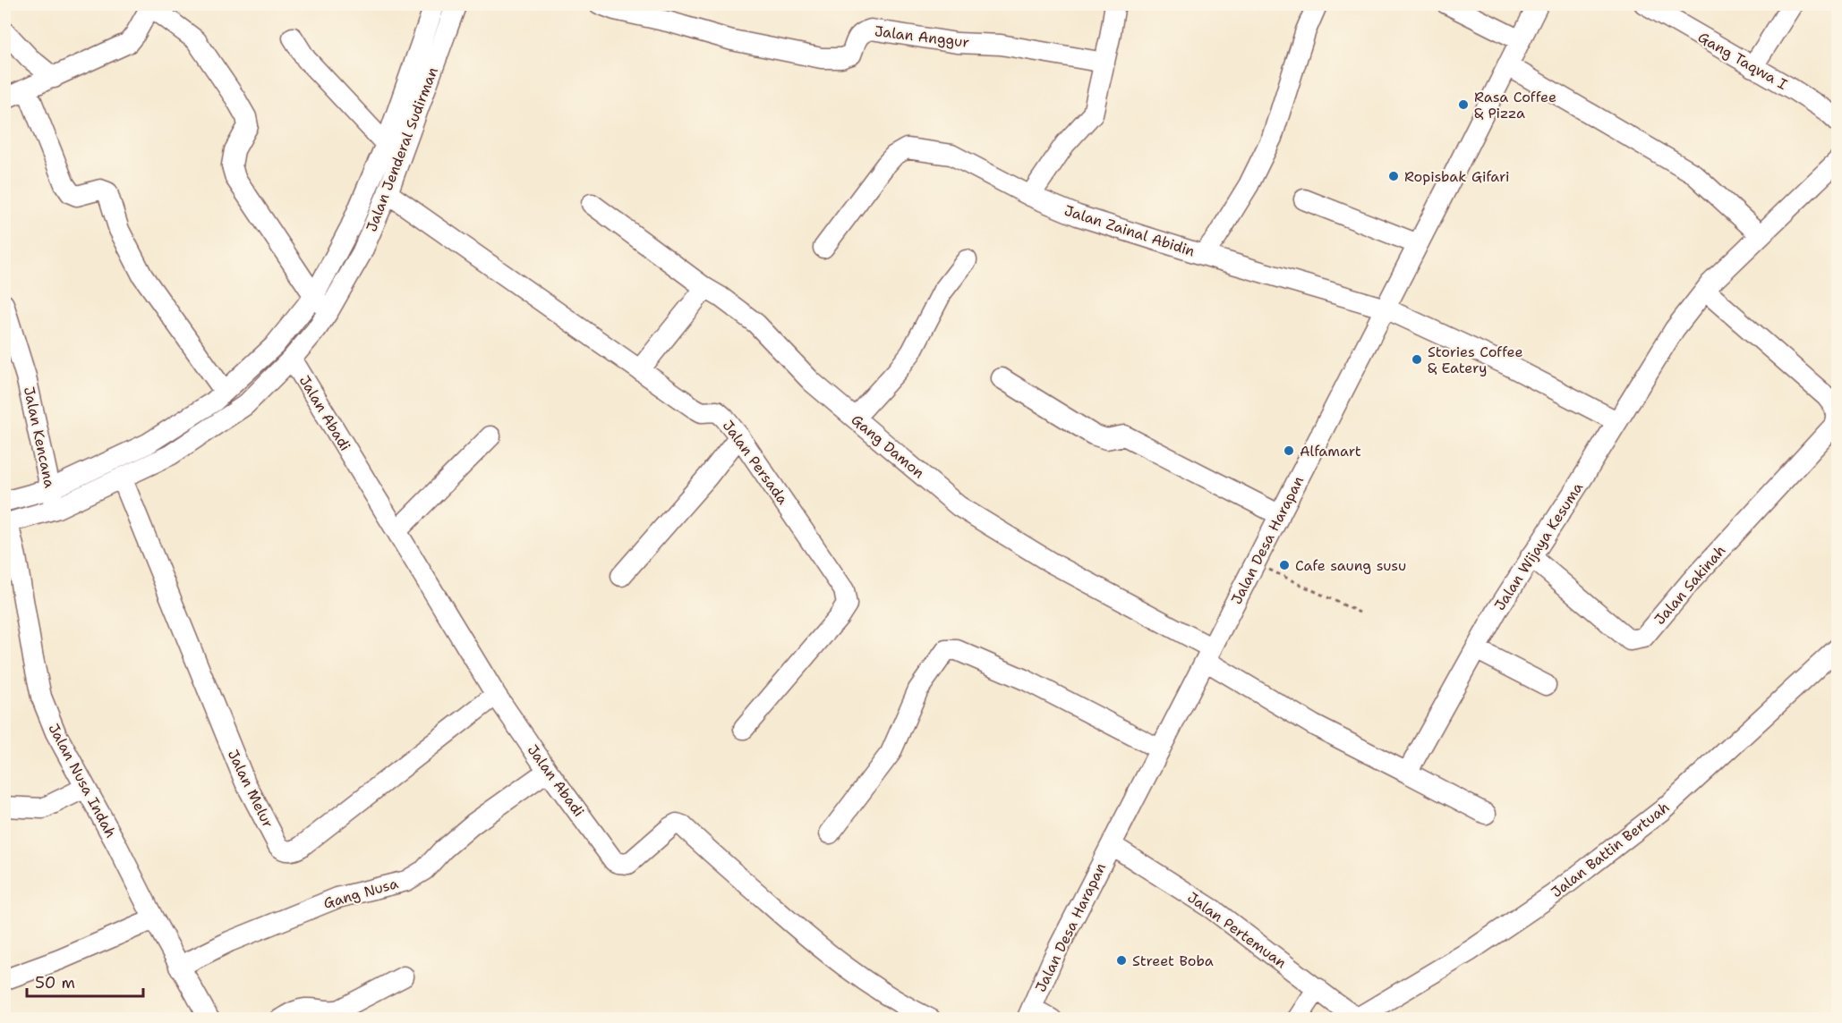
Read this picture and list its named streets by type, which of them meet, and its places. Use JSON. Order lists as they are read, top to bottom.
{
  "streets": {
    "street": [
      "Jalan Anggur",
      "Gang Taqwa I",
      "Jalan Jenderal Sudirman",
      "Jalan Zainal Abidin",
      "Jalan Abadi",
      "Jalan Kencana",
      "Gang Damon",
      "Jalan Persada",
      "Jalan Desa Harapan",
      "Jalan Wijaya Kesuma",
      "Jalan Sakinah",
      "Jalan Nusa Indah",
      "Jalan Melur",
      "Jalan Battin Bertuah",
      "Gang Nusa",
      "Jalan Pertemuan"
    ]
  },
  "crossings": [
    ["Jalan Jenderal Sudirman", "Jalan Abadi"],
    ["Jalan Jenderal Sudirman", "Jalan Kencana"],
    ["Jalan Jenderal Sudirman", "Jalan Persada"],
    ["Jalan Jenderal Sudirman", "Jalan Nusa Indah"],
    ["Jalan Jenderal Sudirman", "Jalan Melur"],
    ["Jalan Zainal Abidin", "Jalan Desa Harapan"],
    ["Jalan Zainal Abidin", "Jalan Wijaya Kesuma"],
    ["Jalan Abadi", "Jalan Melur"],
    ["Jalan Abadi", "Gang Nusa"],
    ["Gang Damon", "Jalan Desa Harapan"],
    ["Jalan Desa Harapan", "Jalan Pertemuan"],
    ["Jalan Wijaya Kesuma", "Jalan Sakinah"],
    ["Jalan Nusa Indah", "Gang Nusa"],
    ["Jalan Battin Bertuah", "Jalan Pertemuan"]
  ],
  "places": [
    "Rasa Coffee & Pizza",
    "Ropisbak Gifari",
    "Stories Coffee & Eatery",
    "Alfamart",
    "Cafe saung susu",
    "Street Boba"
  ],
  "scale_bar": "50 m"
}
